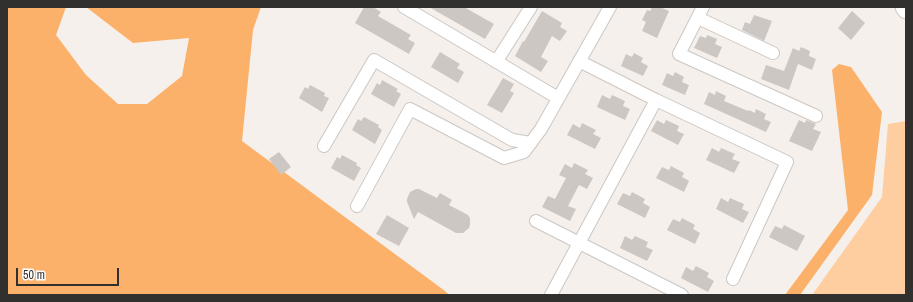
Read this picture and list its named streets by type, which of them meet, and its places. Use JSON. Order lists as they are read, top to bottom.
{
  "scale_bar": "50 m"
}
